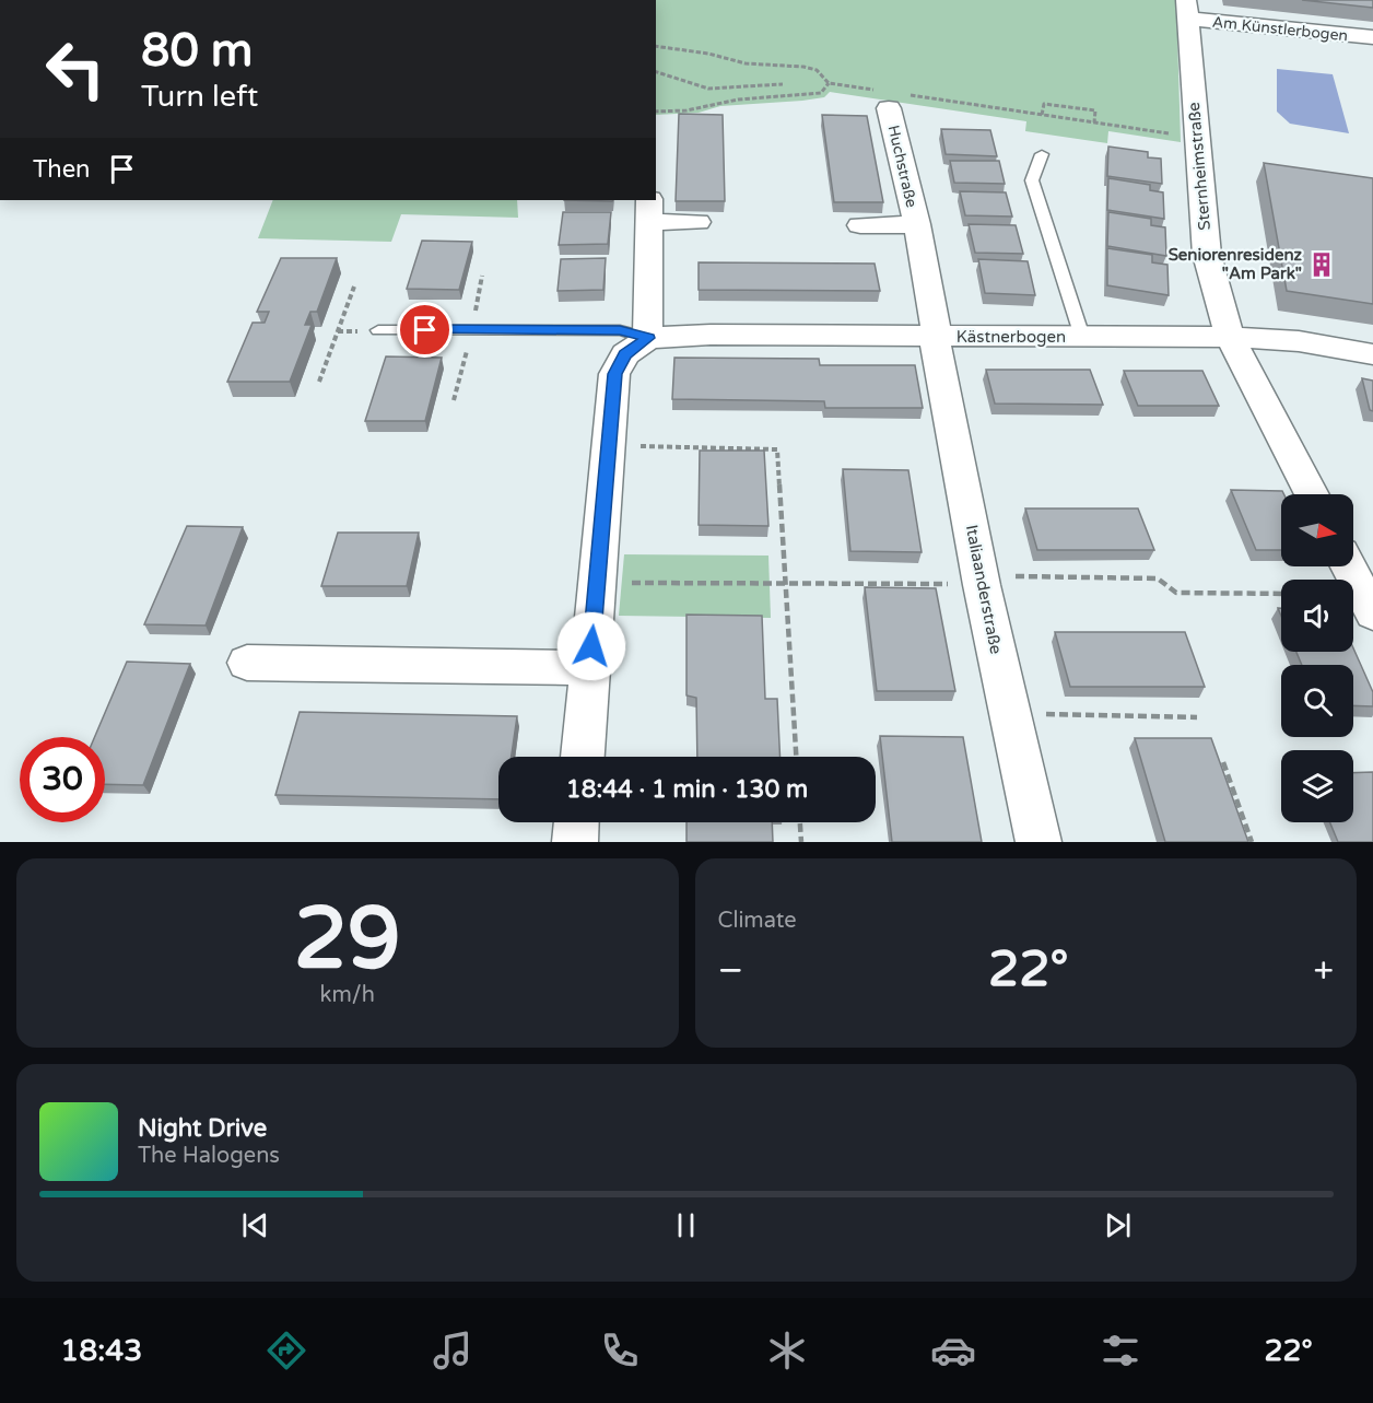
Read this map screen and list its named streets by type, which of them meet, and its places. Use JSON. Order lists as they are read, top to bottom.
{
  "streets": {
    "street": [
      "Am Künstlerbogen",
      "Huchstraße",
      "Sternheimstraße",
      "Kästnerbogen",
      "Italiaanderstraße"
    ]
  },
  "crossings": [
    ["Am Künstlerbogen", "Sternheimstraße"],
    ["Huchstraße", "Kästnerbogen"],
    ["Huchstraße", "Italiaanderstraße"],
    ["Sternheimstraße", "Kästnerbogen"],
    ["Kästnerbogen", "Italiaanderstraße"]
  ],
  "places": {
    "building": ["Seniorenresidenz \"Am Park\""]
  },
  "north": "right",
  "page": {
    "turn": ["80 m", "Turn left"],
    "then": "Then",
    "limit": "30",
    "trip": "18:44 · 1 min · 130 m",
    "tile": [
      ["29", "km/h"],
      "Climate"
    ],
    "heat": ["−", "22°", "+"],
    "song": ["Night Drive", "The Halogens"],
    "tabs": ["18:43", "22°"]
  }
}
